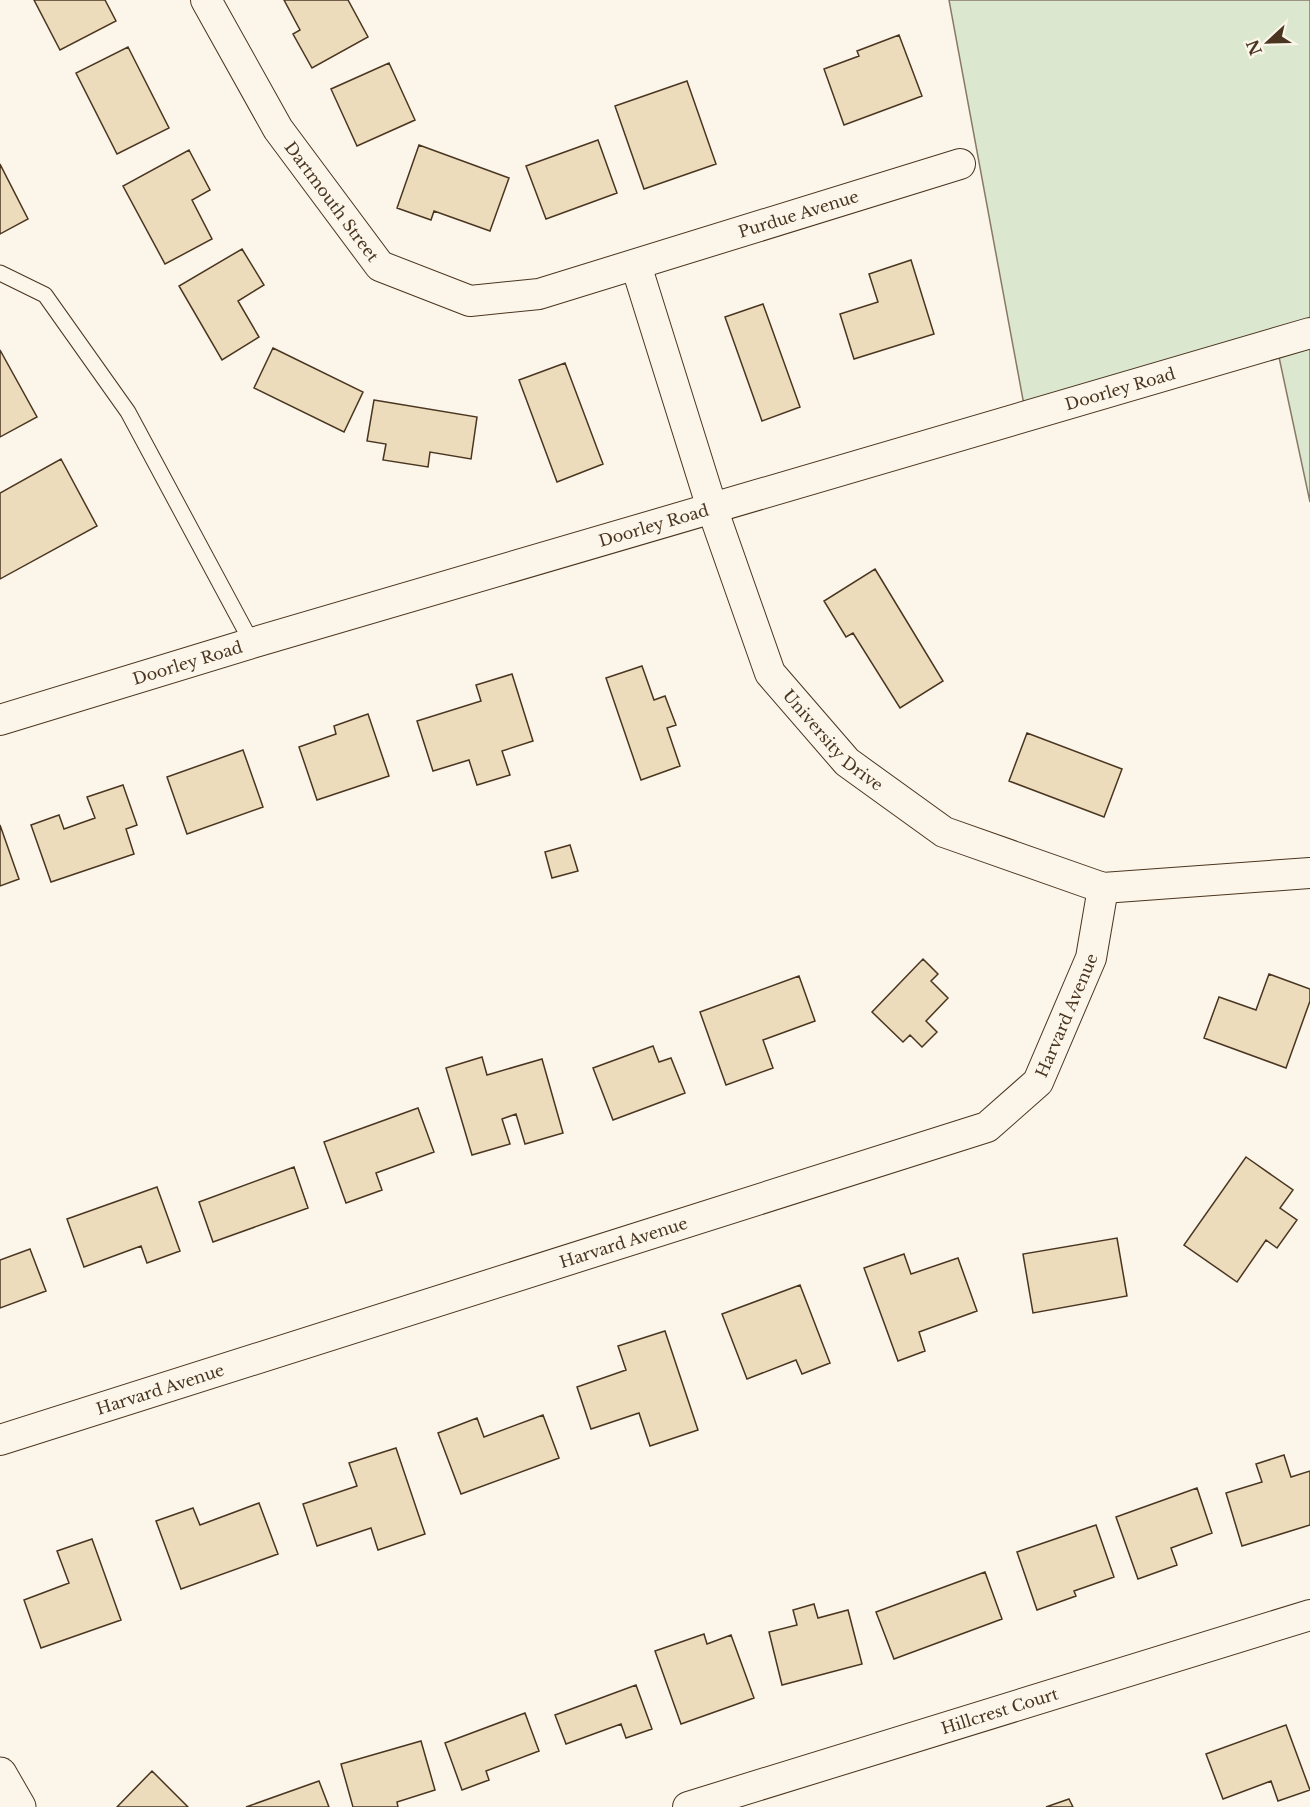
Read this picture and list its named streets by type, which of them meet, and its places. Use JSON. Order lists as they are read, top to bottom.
{
  "streets": {
    "street": [
      "Dartmouth Street",
      "Purdue Avenue",
      "Doorley Road",
      "University Drive",
      "Harvard Avenue",
      "Hillcrest Court"
    ]
  },
  "crossings": [
    ["Dartmouth Street", "Purdue Avenue"],
    ["Dartmouth Street", "University Drive"],
    ["Purdue Avenue", "University Drive"],
    ["Doorley Road", "University Drive"],
    ["University Drive", "Harvard Avenue"]
  ],
  "north": "left"
}
